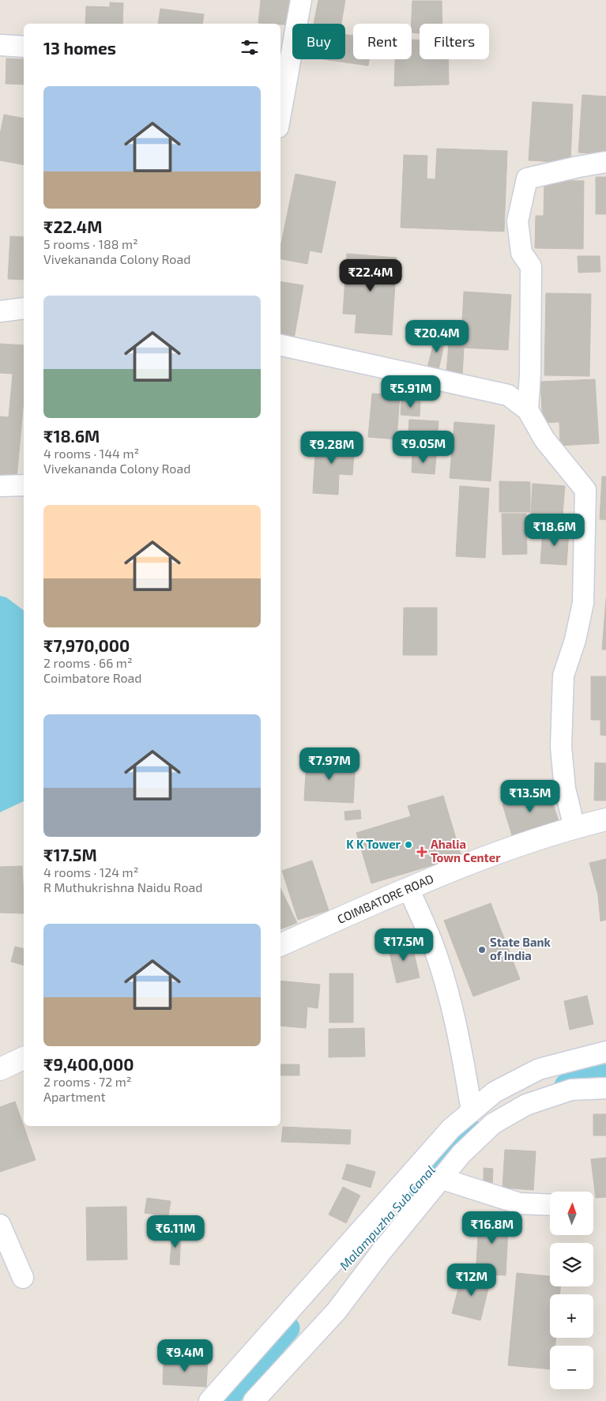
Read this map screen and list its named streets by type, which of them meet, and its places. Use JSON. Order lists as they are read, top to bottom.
{
  "streets": {
    "main road": ["COIMBATORE ROAD"]
  },
  "water": ["Malampuzha Sub Canal"],
  "places": {
    "other": ["K K Tower", "State Bank of India"],
    "health": ["Ahalia Town Center"]
  },
  "north": "top",
  "page": {
    "chip": ["Buy", "Rent", "Filters"],
    "heading": "13 homes",
    "list": [
      {
        "name": "₹22.4M",
        "note": "5 rooms · 188 m² · Vivekananda Colony Road"
      },
      {
        "name": "₹18.6M",
        "note": "4 rooms · 144 m² · Vivekananda Colony Road"
      },
      {
        "name": "₹7,970,000",
        "note": "2 rooms · 66 m² · Coimbatore Road"
      },
      {
        "name": "₹17.5M",
        "note": "4 rooms · 124 m² · R Muthukrishna Naidu Road"
      },
      {
        "name": "₹9,400,000",
        "note": "2 rooms · 72 m² · Apartment"
      }
    ],
    "price": [
      "₹22.4M",
      "₹20.4M",
      "₹5.91M",
      "₹9.05M",
      "₹9.28M",
      "₹18.6M",
      "₹7.97M",
      "₹13.5M",
      "₹17.5M",
      "₹16.8M",
      "₹6.11M",
      "₹12M",
      "₹9.4M"
    ],
    "map_buttons": ["+", "−"]
  }
}
